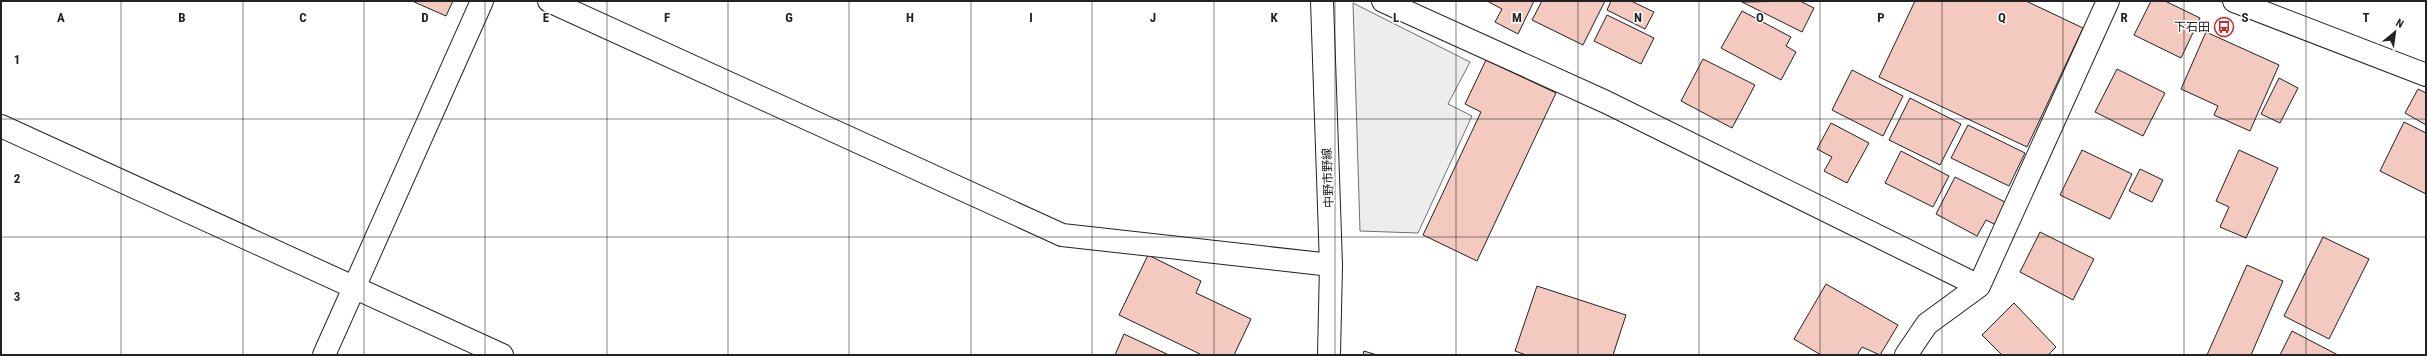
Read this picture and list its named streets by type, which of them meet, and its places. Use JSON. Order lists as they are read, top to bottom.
{
  "streets": {
    "street": ["中野市野線"]
  },
  "places": {
    "bus stop": ["下石田"]
  },
  "north": "top right",
  "grid": {
    "columns": [
      "A",
      "B",
      "C",
      "D",
      "E",
      "F",
      "G",
      "H",
      "I",
      "J",
      "K",
      "L",
      "M",
      "N",
      "O",
      "P",
      "Q",
      "R",
      "S",
      "T"
    ],
    "rows": ["1", "2", "3"]
  }
}
